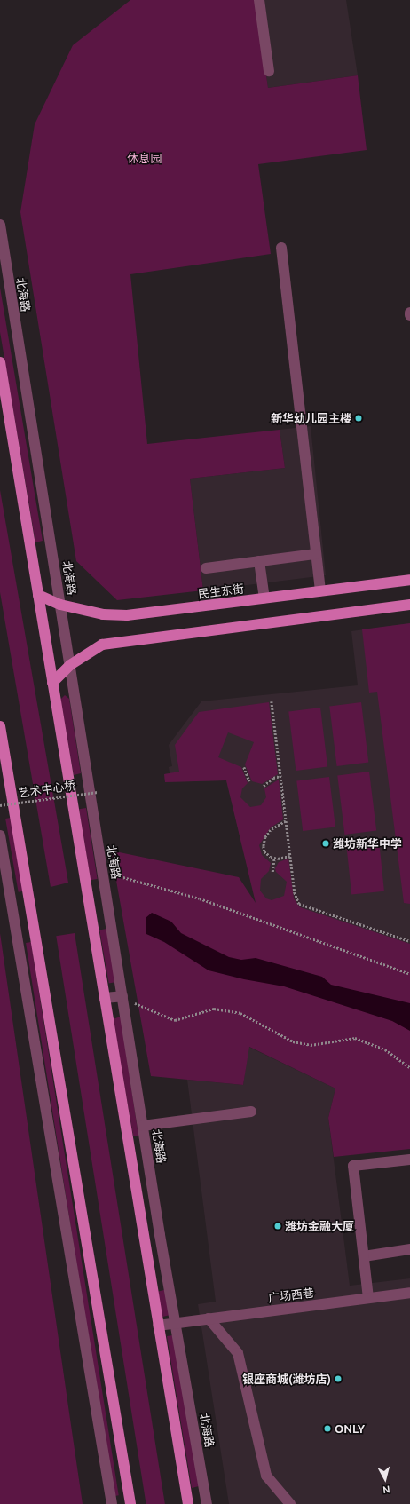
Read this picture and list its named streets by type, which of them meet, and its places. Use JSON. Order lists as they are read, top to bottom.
{
  "streets": {
    "main road": ["民生东街"],
    "street": ["北海路", "广场西巷"],
    "path": ["艺术中心桥"]
  },
  "crossings": [
    ["北海路", "民生东街"],
    ["北海路", "广场西巷"]
  ],
  "parks": ["休息园"],
  "places": [
    "新华幼儿园主楼",
    "潍坊新华中学",
    "潍坊金融大厦",
    "银座商城(潍坊店)",
    "ONLY"
  ],
  "north": "bottom"
}
